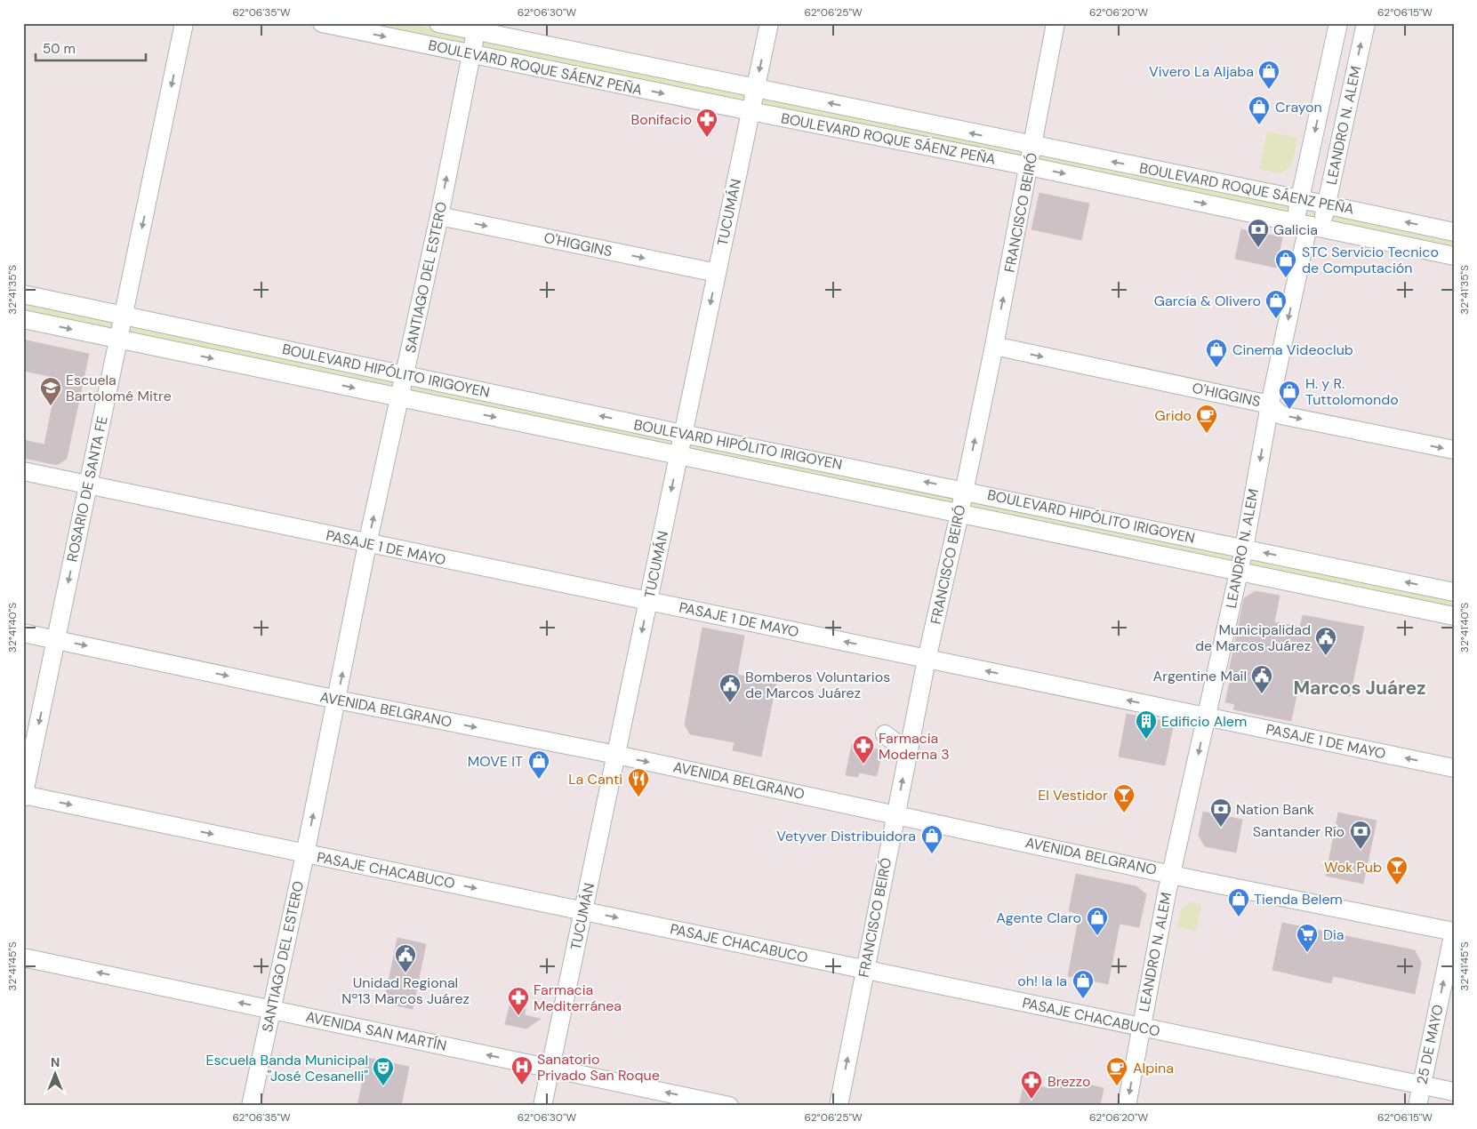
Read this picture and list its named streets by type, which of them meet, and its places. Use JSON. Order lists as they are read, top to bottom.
{
  "streets": {
    "street": [
      "BOULEVARD ROQUE SÁENZ PEÑA",
      "LEANDRO N. ALEM",
      "TUCUMÁN",
      "FRANCISCO BEIRÓ",
      "O'HIGGINS",
      "SANTIAGO DEL ESTERO",
      "BOULEVARD HIPÓLITO IRIGOYEN",
      "ROSARIO DE SANTA FE",
      "PASAJE 1 DE MAYO",
      "AVENIDA BELGRANO",
      "PASAJE CHACABUCO",
      "AVENIDA SAN MARTÍN",
      "25 DE MAYO"
    ]
  },
  "crossings": [
    ["BOULEVARD ROQUE SÁENZ PEÑA", "LEANDRO N. ALEM"],
    ["BOULEVARD ROQUE SÁENZ PEÑA", "TUCUMÁN"],
    ["BOULEVARD ROQUE SÁENZ PEÑA", "FRANCISCO BEIRÓ"],
    ["BOULEVARD ROQUE SÁENZ PEÑA", "SANTIAGO DEL ESTERO"],
    ["LEANDRO N. ALEM", "O'HIGGINS"],
    ["LEANDRO N. ALEM", "BOULEVARD HIPÓLITO IRIGOYEN"],
    ["LEANDRO N. ALEM", "PASAJE 1 DE MAYO"],
    ["LEANDRO N. ALEM", "AVENIDA BELGRANO"],
    ["LEANDRO N. ALEM", "PASAJE CHACABUCO"],
    ["TUCUMÁN", "O'HIGGINS"],
    ["TUCUMÁN", "BOULEVARD HIPÓLITO IRIGOYEN"],
    ["TUCUMÁN", "PASAJE 1 DE MAYO"],
    ["TUCUMÁN", "AVENIDA BELGRANO"],
    ["TUCUMÁN", "PASAJE CHACABUCO"],
    ["TUCUMÁN", "AVENIDA SAN MARTÍN"],
    ["FRANCISCO BEIRÓ", "O'HIGGINS"],
    ["FRANCISCO BEIRÓ", "BOULEVARD HIPÓLITO IRIGOYEN"],
    ["FRANCISCO BEIRÓ", "PASAJE 1 DE MAYO"],
    ["FRANCISCO BEIRÓ", "AVENIDA BELGRANO"],
    ["FRANCISCO BEIRÓ", "PASAJE CHACABUCO"],
    ["O'HIGGINS", "SANTIAGO DEL ESTERO"],
    ["SANTIAGO DEL ESTERO", "BOULEVARD HIPÓLITO IRIGOYEN"],
    ["SANTIAGO DEL ESTERO", "PASAJE 1 DE MAYO"],
    ["SANTIAGO DEL ESTERO", "AVENIDA BELGRANO"],
    ["SANTIAGO DEL ESTERO", "PASAJE CHACABUCO"],
    ["SANTIAGO DEL ESTERO", "AVENIDA SAN MARTÍN"],
    ["BOULEVARD HIPÓLITO IRIGOYEN", "ROSARIO DE SANTA FE"],
    ["ROSARIO DE SANTA FE", "PASAJE 1 DE MAYO"],
    ["ROSARIO DE SANTA FE", "AVENIDA BELGRANO"],
    ["ROSARIO DE SANTA FE", "PASAJE CHACABUCO"],
    ["AVENIDA BELGRANO", "25 DE MAYO"],
    ["PASAJE CHACABUCO", "25 DE MAYO"]
  ],
  "one_way": [
    "TUCUMÁN",
    "FRANCISCO BEIRÓ",
    "O'HIGGINS",
    "SANTIAGO DEL ESTERO",
    "ROSARIO DE SANTA FE",
    "PASAJE 1 DE MAYO",
    "AVENIDA BELGRANO",
    "PASAJE CHACABUCO",
    "AVENIDA SAN MARTÍN",
    "25 DE MAYO"
  ],
  "districts": ["Marcos Juárez"],
  "places": {
    "shop": [
      "Vivero La Aljaba",
      "Crayon",
      "STC Servicio Tecnico de Computación",
      "García & Olivero",
      "Cinema Videoclub",
      "H. y R. Tuttolomondo",
      "MOVE IT",
      "Vetyver Distribuidora",
      "Tienda Belem",
      "Agente Claro",
      "oh! la la"
    ],
    "pharmacy": [
      "Bonifacio",
      "Farmacia Moderna 3",
      "Farmacia Mediterránea",
      "Brezzo"
    ],
    "bank": ["Galicia", "Nation Bank", "Santander Río"],
    "school or university": ["Escuela Bartolomé Mitre"],
    "cafe": ["Grido", "Alpina"],
    "public building": [
      "Municipalidad de Marcos Juárez",
      "Argentine Mail",
      "Bomberos Voluntarios de Marcos Juárez",
      "Unidad Regional Nº13 Marcos Juárez"
    ],
    "building": ["Edificio Alem"],
    "restaurant": ["La Canti"],
    "bar": ["El Vestidor", "Wok Pub"],
    "supermarket": ["Dia"],
    "hospital": ["Sanatorio Privado San Roque"],
    "theatre": ["Escuela Banda Municipal \"José Cesanelli\""]
  },
  "scale_bar": "50 m",
  "north": "top",
  "coordinates": [
    "62°06'35\"W",
    "62°06'30\"W",
    "62°06'25\"W",
    "62°06'20\"W",
    "62°06'15\"W",
    "32°41'35\"S",
    "32°41'40\"S",
    "32°41'45\"S"
  ]
}
